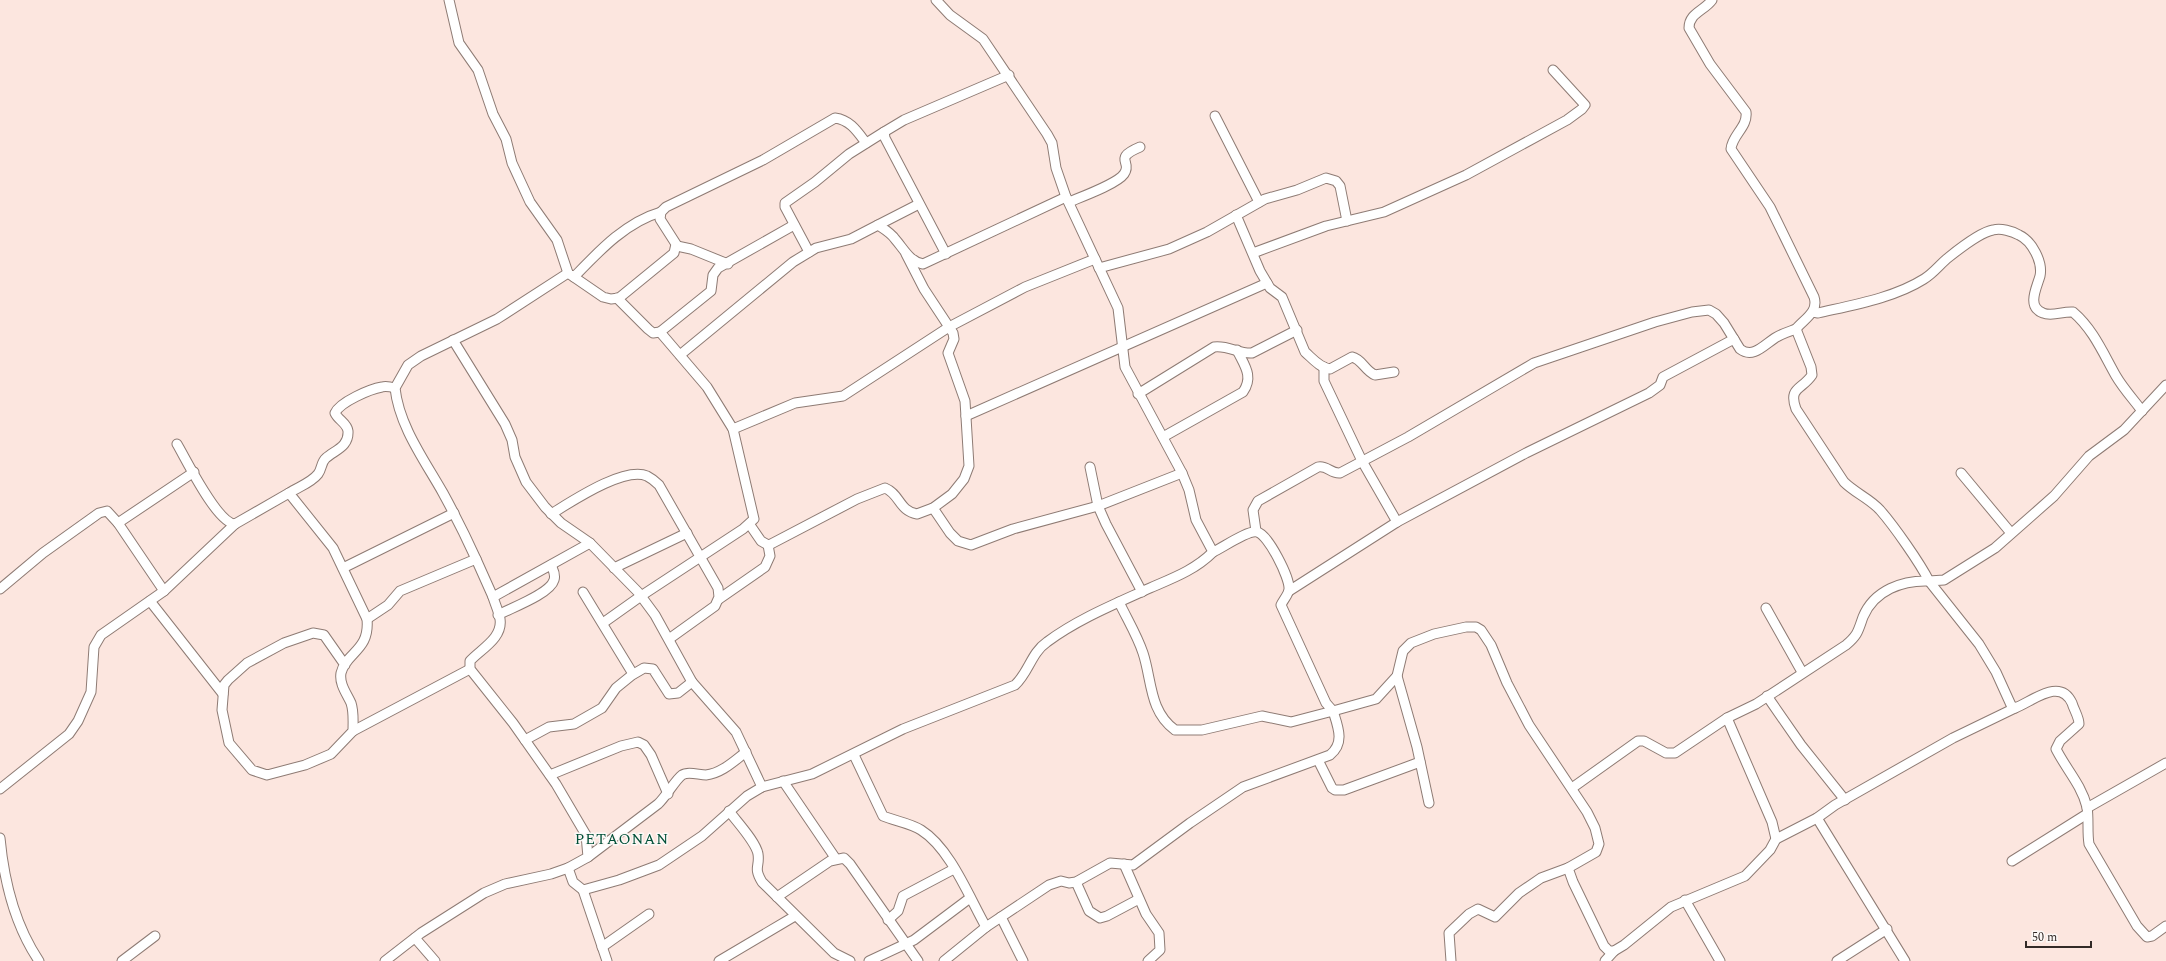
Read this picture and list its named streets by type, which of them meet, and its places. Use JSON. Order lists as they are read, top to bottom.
{
  "districts": ["PETAONAN"],
  "scale_bar": "50 m"
}
